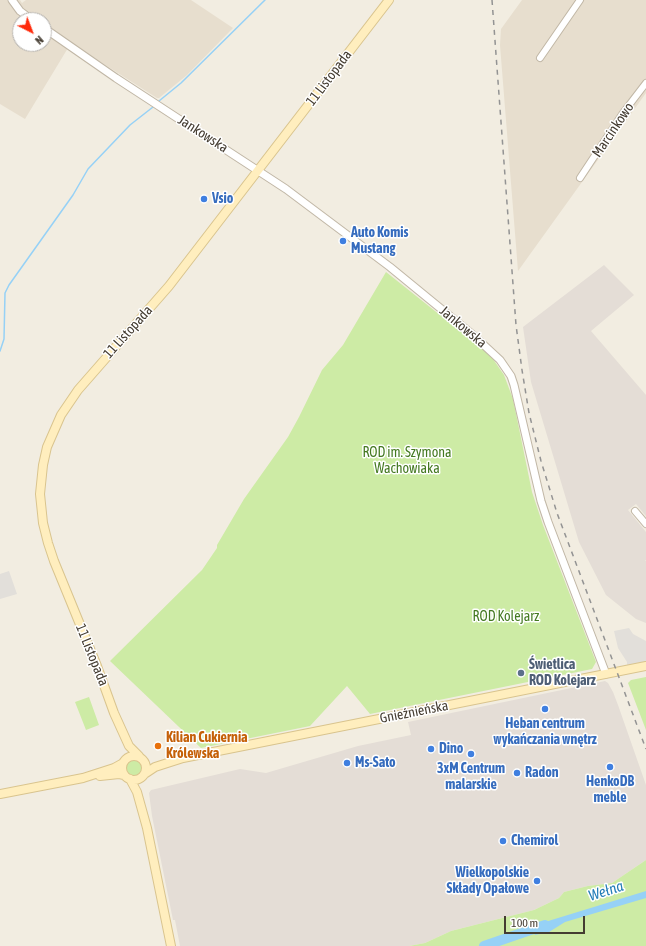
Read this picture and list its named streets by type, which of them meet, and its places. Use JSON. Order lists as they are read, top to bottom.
{
  "streets": {
    "main road": ["11 Listopada", "Gnieźnieńska"],
    "street": ["Marcinkowo", "Jankowska"]
  },
  "crossings": [
    ["11 Listopada", "Jankowska"],
    ["11 Listopada", "Gnieźnieńska"],
    ["Jankowska", "Gnieźnieńska"]
  ],
  "water": ["Wełna"],
  "parks": ["ROD im. Szymona Wachowiaka", "ROD Kolejarz"],
  "places": [
    "Vsio",
    "Auto Komis Mustang",
    "Świetlica ROD Kolejarz",
    "Heban centrum wykańczania wnętrz",
    "Kilian Cukiernia Królewska",
    "Dino",
    "3xM Centrum malarskie",
    "Ms-Sato",
    "HenkoDB meble",
    "Radon",
    "Chemirol",
    "Wielkopolskie Składy Opałowe"
  ],
  "scale_bar": "100 m",
  "north": "bottom right"
}
